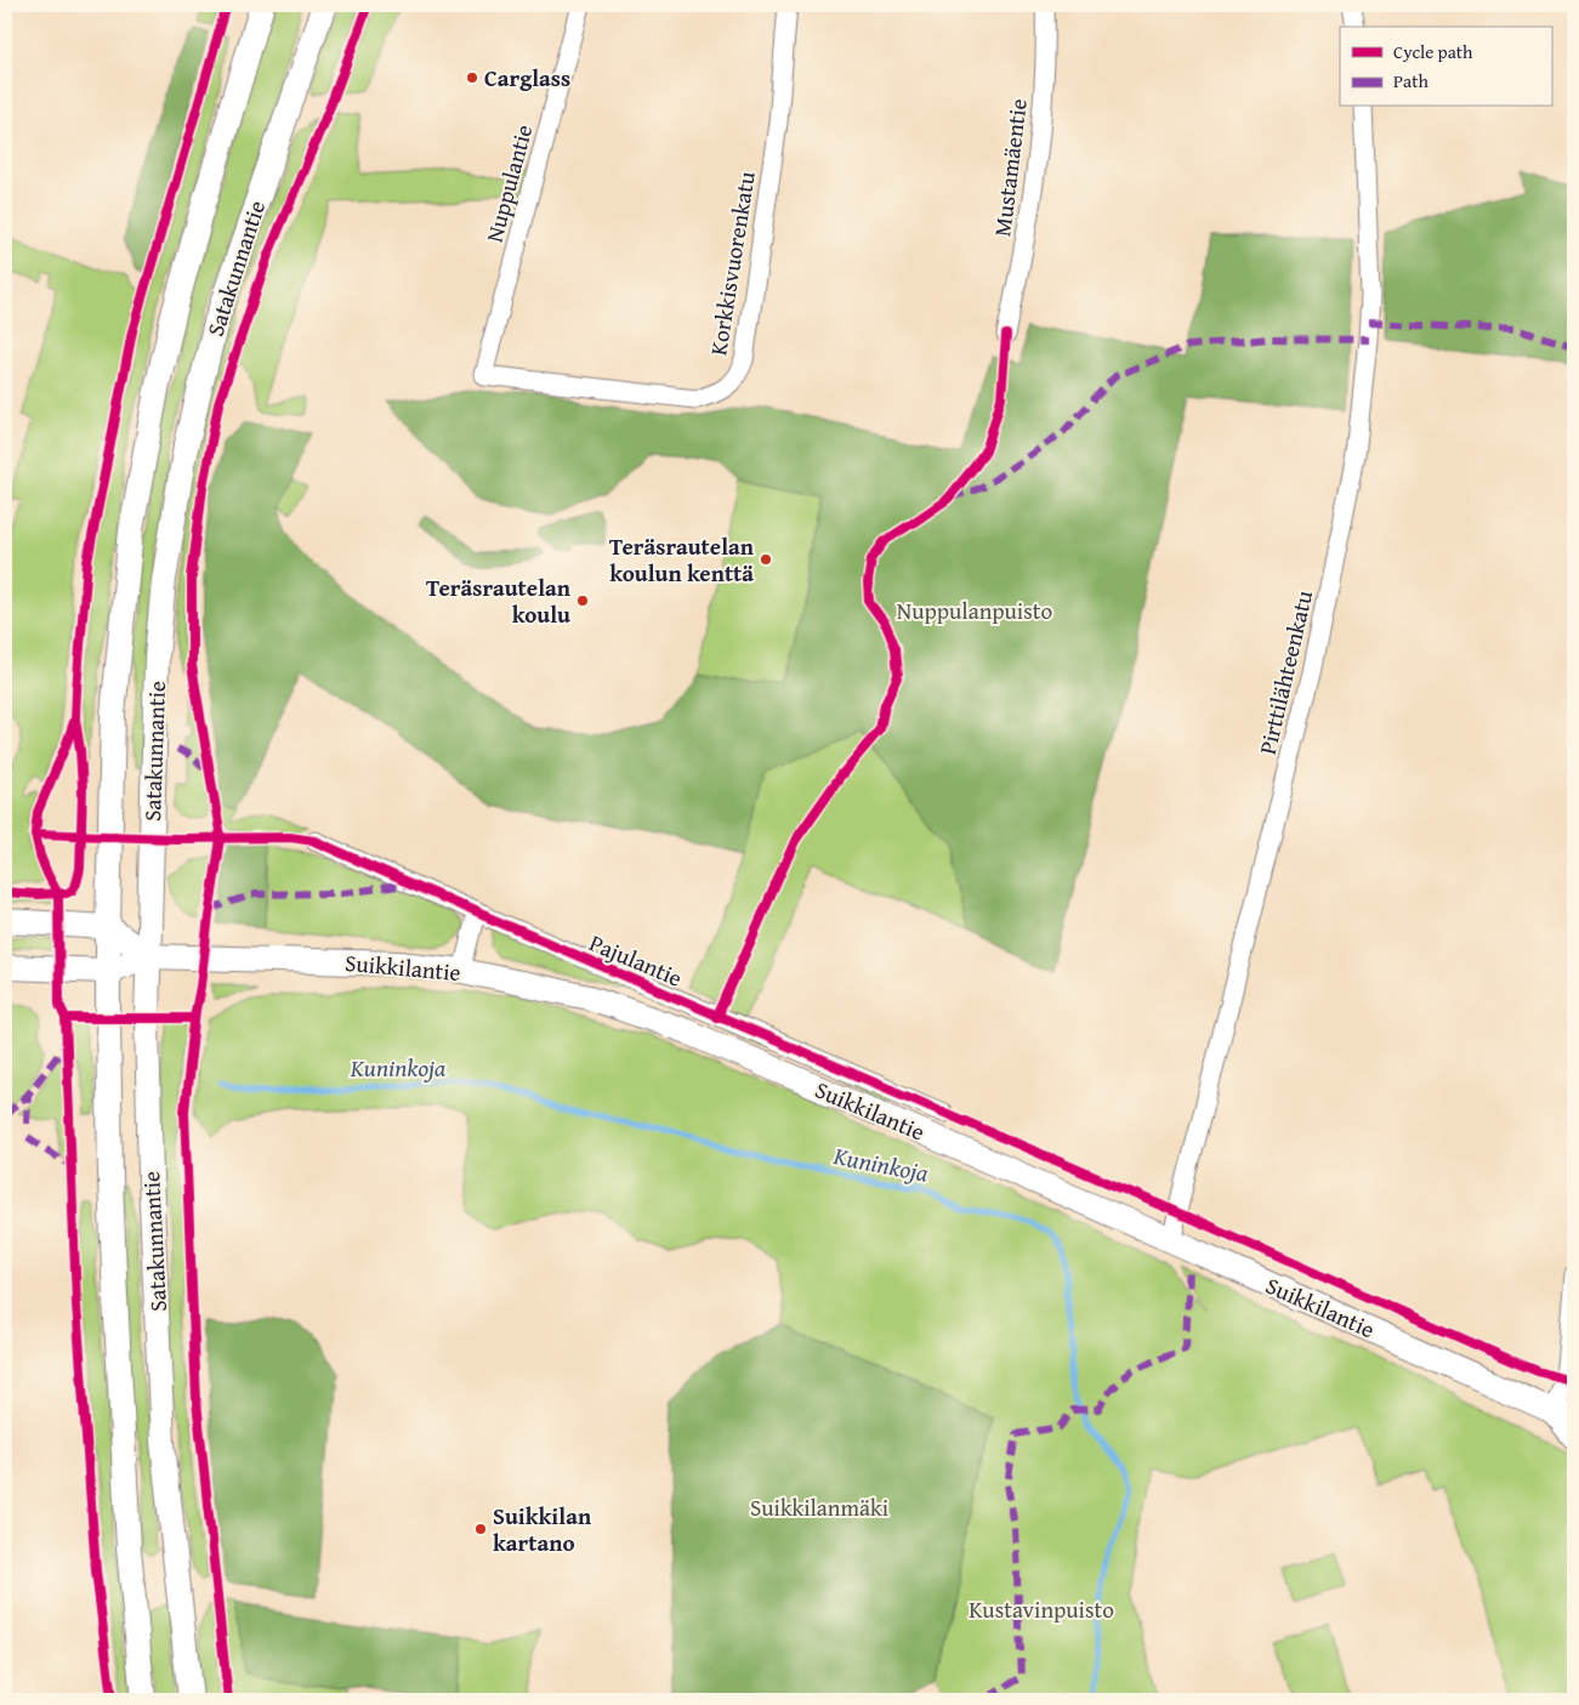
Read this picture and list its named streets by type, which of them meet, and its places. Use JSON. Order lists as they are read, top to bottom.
{
  "streets": {
    "main road": ["Satakunnantie", "Suikkilantie"],
    "street": [
      "Mustamäentie",
      "Nuppulantie",
      "Korkkisvuorenkatu",
      "Pirttilähteenkatu",
      "Pajulantie"
    ]
  },
  "crossings": [
    ["Nuppulantie", "Korkkisvuorenkatu"],
    ["Satakunnantie", "Suikkilantie"],
    ["Pirttilähteenkatu", "Suikkilantie"]
  ],
  "water": ["Kuninkoja"],
  "parks": ["Nuppulanpuisto", "Suikkilanmäki", "Kustavinpuisto"],
  "places": [
    "Carglass",
    "Teräsrautelan koulun kenttä",
    "Teräsrautelan koulu",
    "Suikkilan kartano"
  ],
  "legend": ["Cycle path", "Path"]
}
